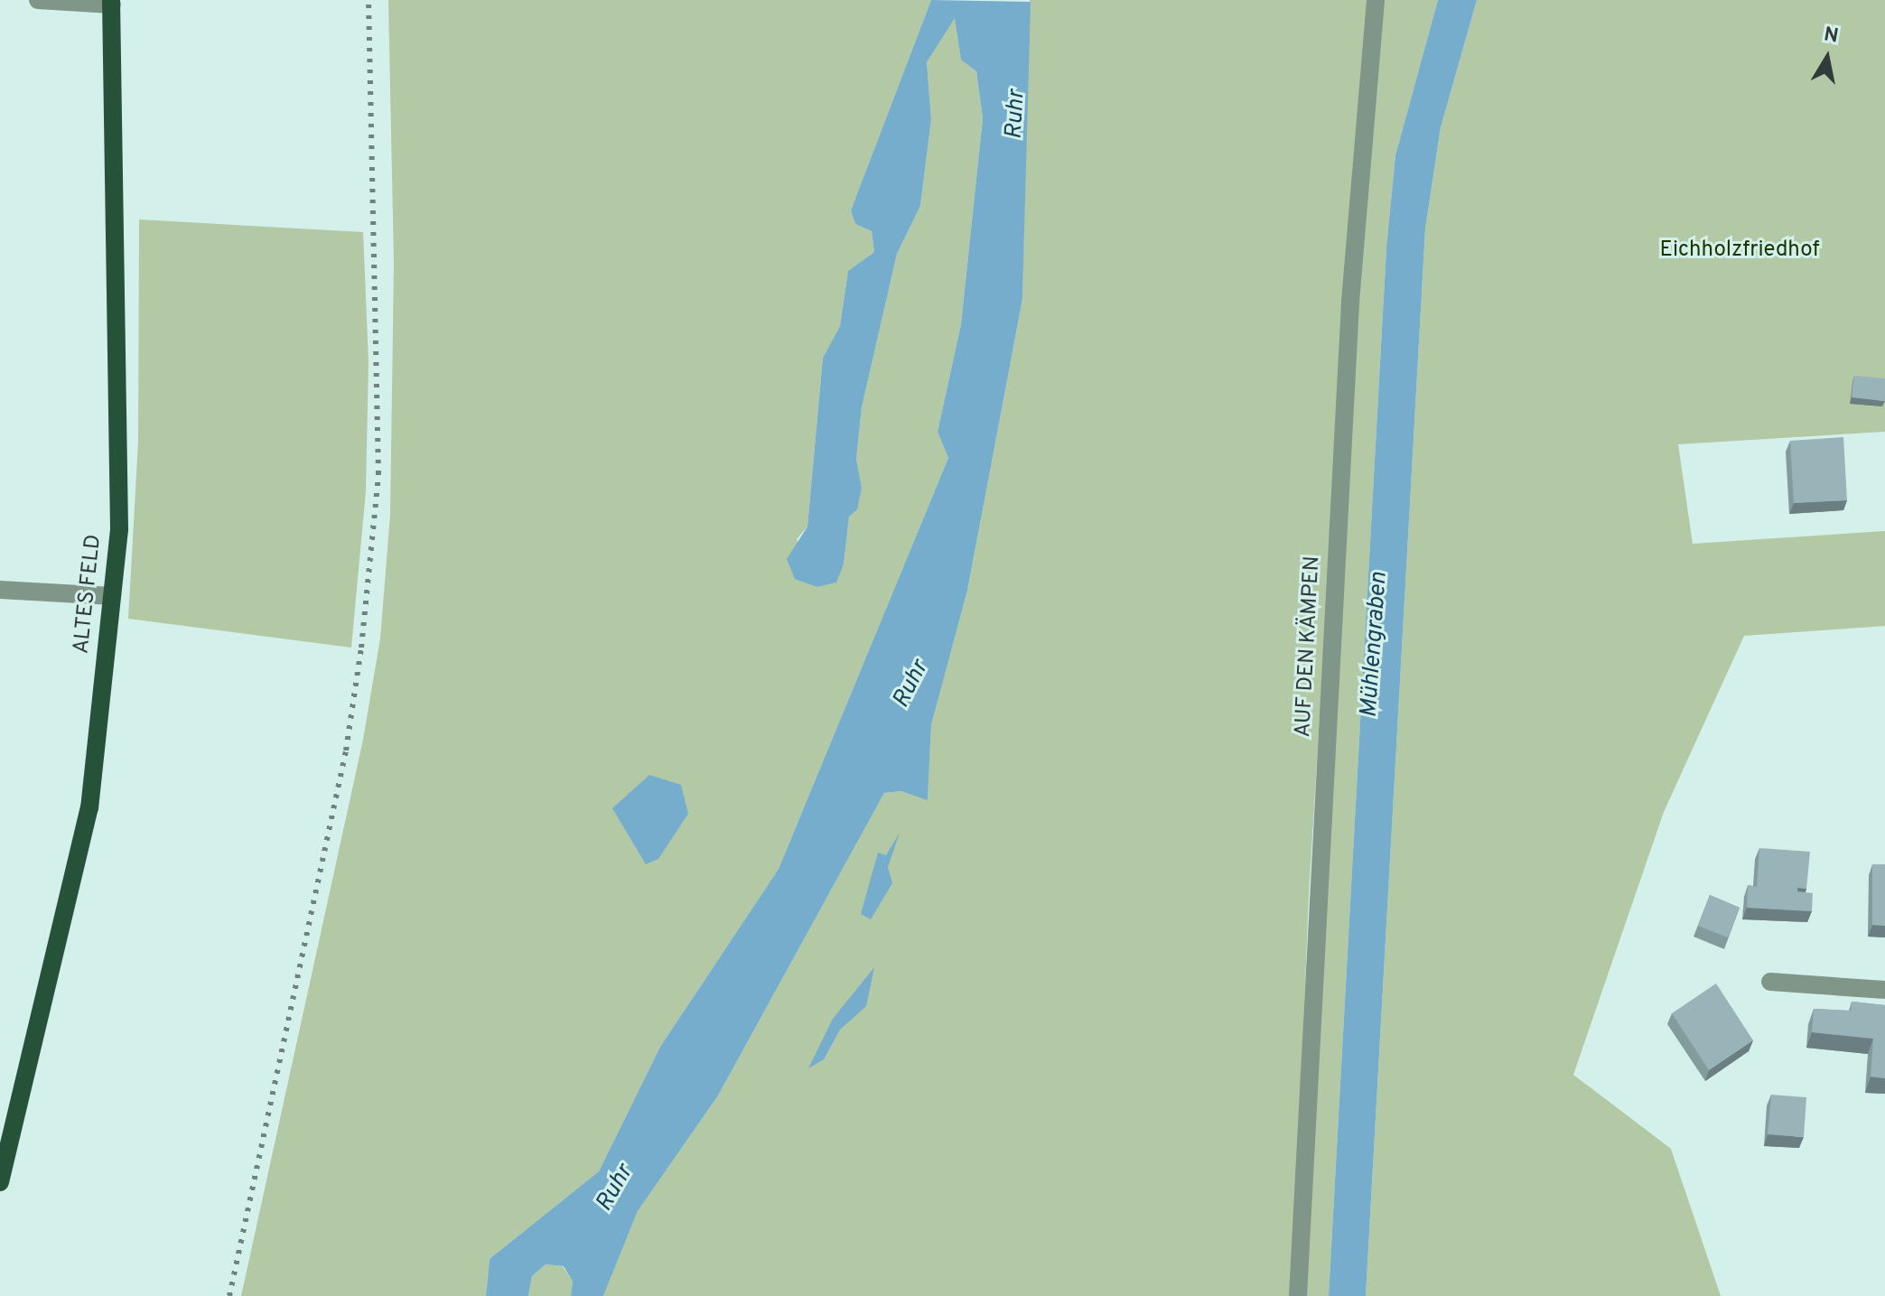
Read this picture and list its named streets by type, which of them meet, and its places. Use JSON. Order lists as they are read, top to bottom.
{
  "streets": {
    "main road": ["ALTES FELD"],
    "street": ["AUF DEN KÄMPEN"]
  },
  "water": ["Ruhr", "Mühlengraben"],
  "parks": ["Eichholzfriedhof"],
  "north": "top"
}
